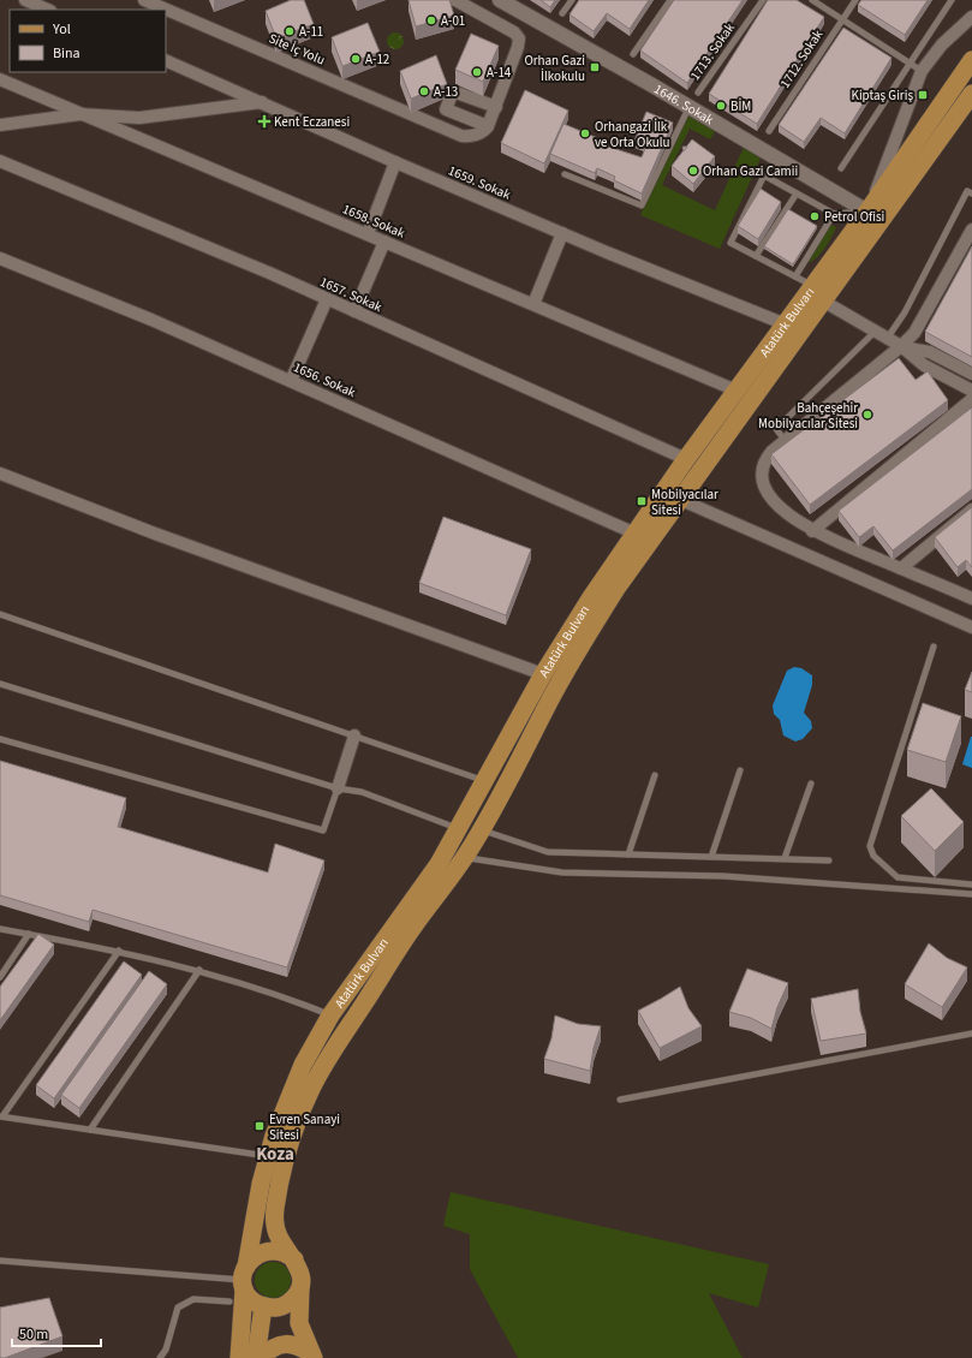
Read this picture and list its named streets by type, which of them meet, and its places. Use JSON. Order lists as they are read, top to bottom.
{
  "streets": {
    "main road": ["Atatürk Bulvarı"],
    "street": [
      "Site İç Yolu",
      "1646. Sokak",
      "1659. Sokak",
      "1658. Sokak",
      "1657. Sokak",
      "1656. Sokak"
    ],
    "lane": ["1713. Sokak", "1712. Sokak"]
  },
  "crossings": [
    ["1646. Sokak", "Atatürk Bulvarı"],
    ["1659. Sokak", "Atatürk Bulvarı"],
    ["1658. Sokak", "Atatürk Bulvarı"],
    ["1657. Sokak", "Atatürk Bulvarı"],
    ["Atatürk Bulvarı", "1656. Sokak"]
  ],
  "districts": ["Koza"],
  "places": {
    "other": [
      "A-01",
      "A-11",
      "A-12",
      "A-14",
      "A-13",
      "BİM",
      "Orhangazi İlk ve Orta Okulu",
      "Orhan Gazi Camii",
      "Petrol Ofisi",
      "Bahçeşehir Mobilyacılar Sitesi"
    ],
    "transit": [
      "Orhan Gazi İlkokulu",
      "Kiptaş Giriş",
      "Mobilyacılar Sitesi",
      "Evren Sanayi Sitesi"
    ],
    "health": ["Kent Eczanesi"]
  },
  "legend": ["Yol", "Bina"],
  "scale_bar": "50 m"
}
